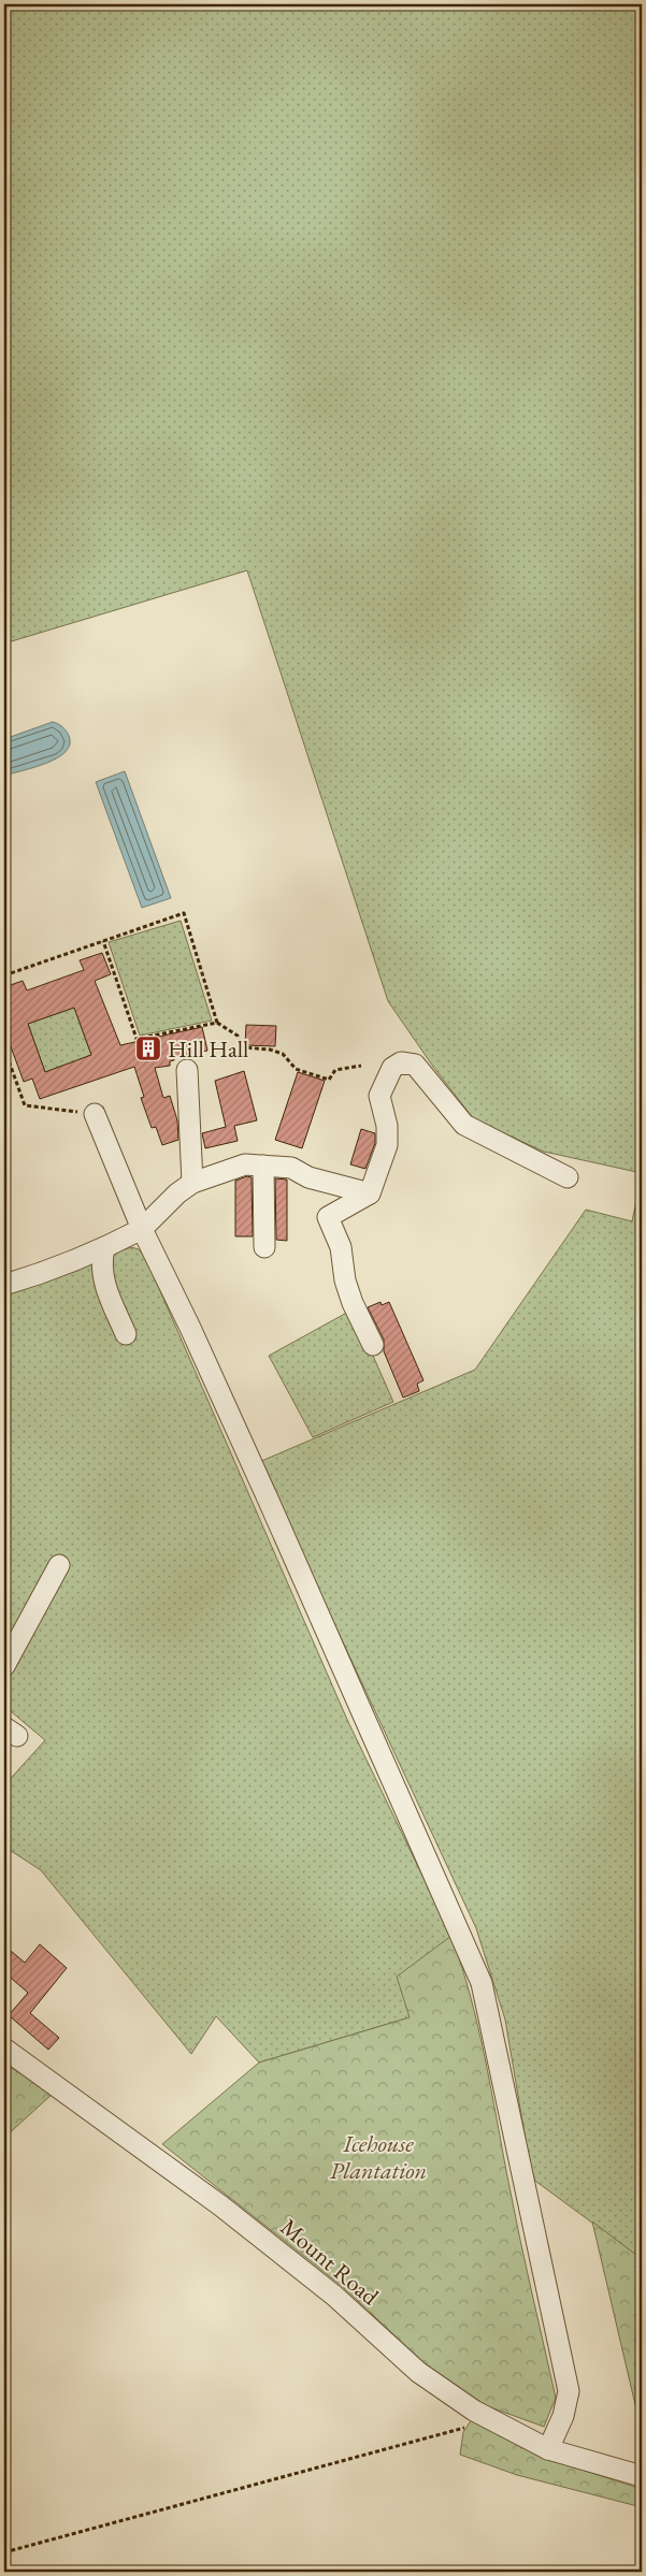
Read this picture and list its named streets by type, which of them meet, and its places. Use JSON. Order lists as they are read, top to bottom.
{
  "streets": {
    "street": ["Mount Road"]
  },
  "parks": ["Icehouse Plantation"],
  "places": {
    "building": ["Hill Hall"]
  }
}
